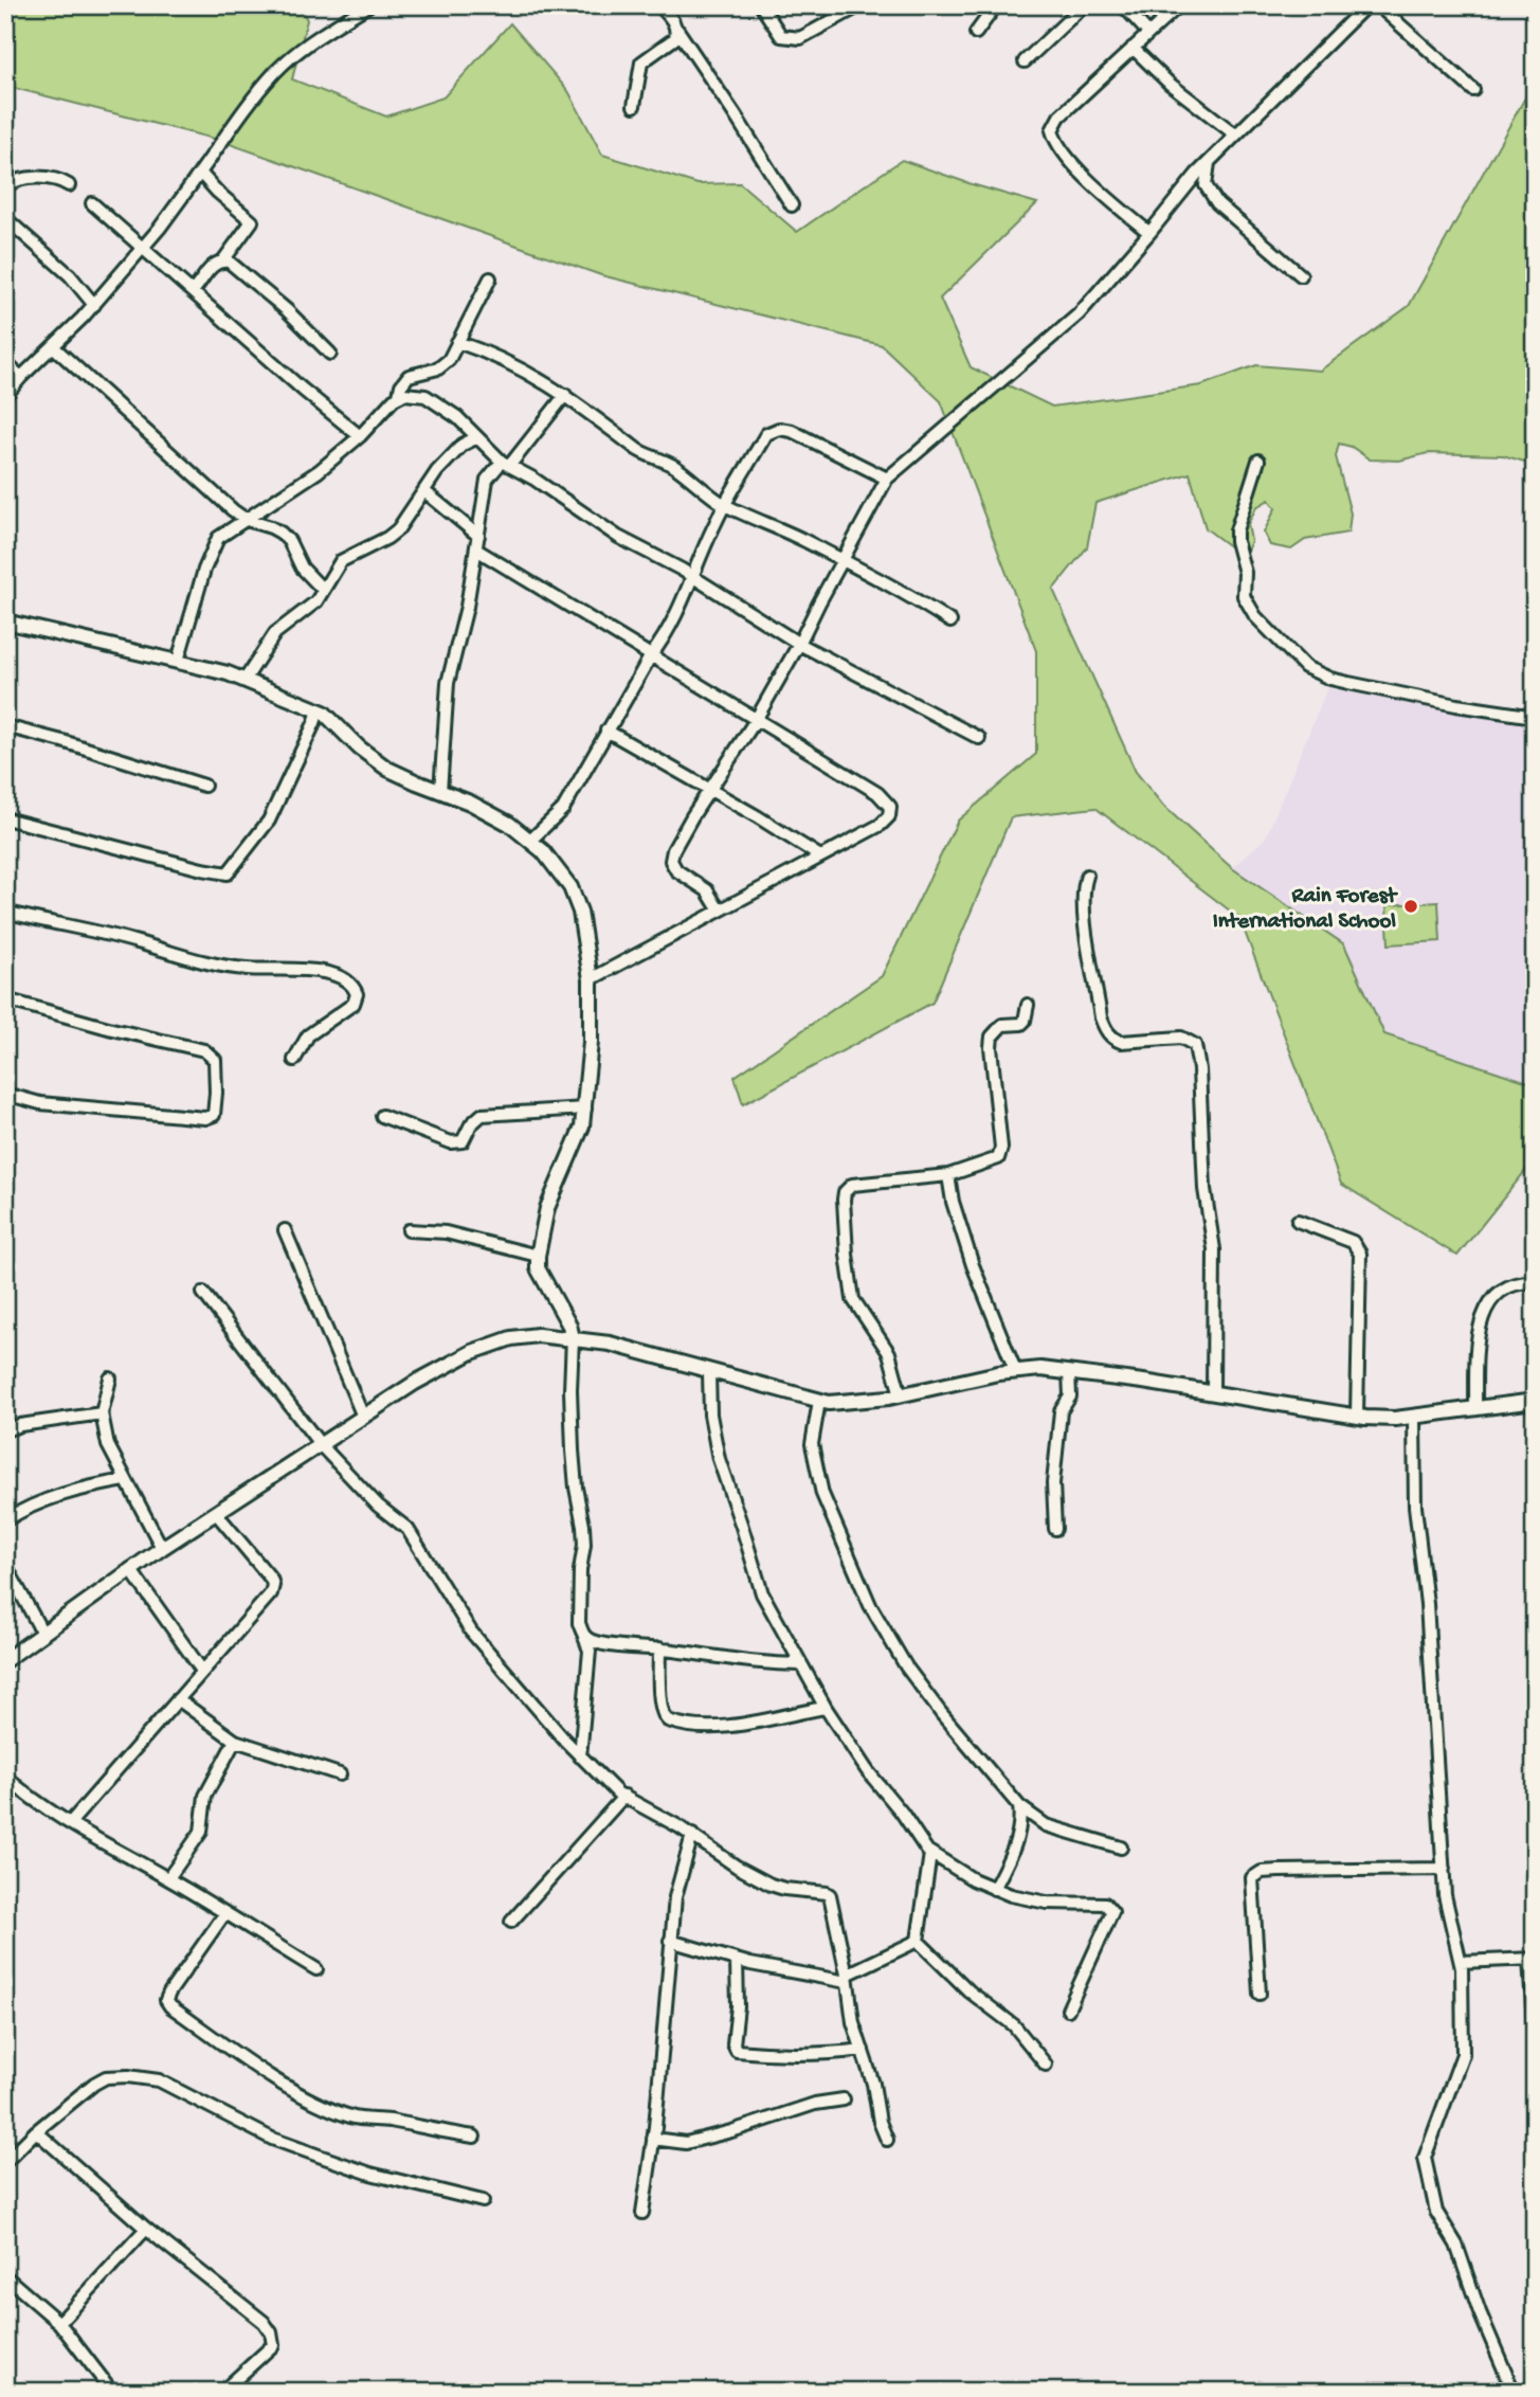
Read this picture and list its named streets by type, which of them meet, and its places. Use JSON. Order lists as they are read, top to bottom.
{
  "places": ["Rain Forest International School"]
}
